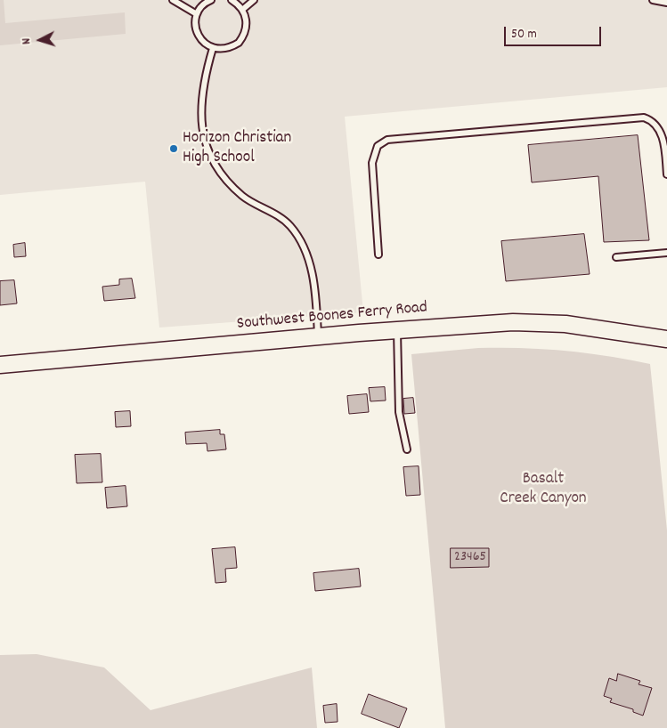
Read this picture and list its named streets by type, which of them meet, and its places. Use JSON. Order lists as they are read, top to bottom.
{
  "streets": {
    "main road": ["Southwest Boones Ferry Road"]
  },
  "parks": ["Basalt Creek Canyon"],
  "places": ["Horizon Christian High School"],
  "house_numbers": ["23465"],
  "scale_bar": "50 m",
  "north": "left"
}
